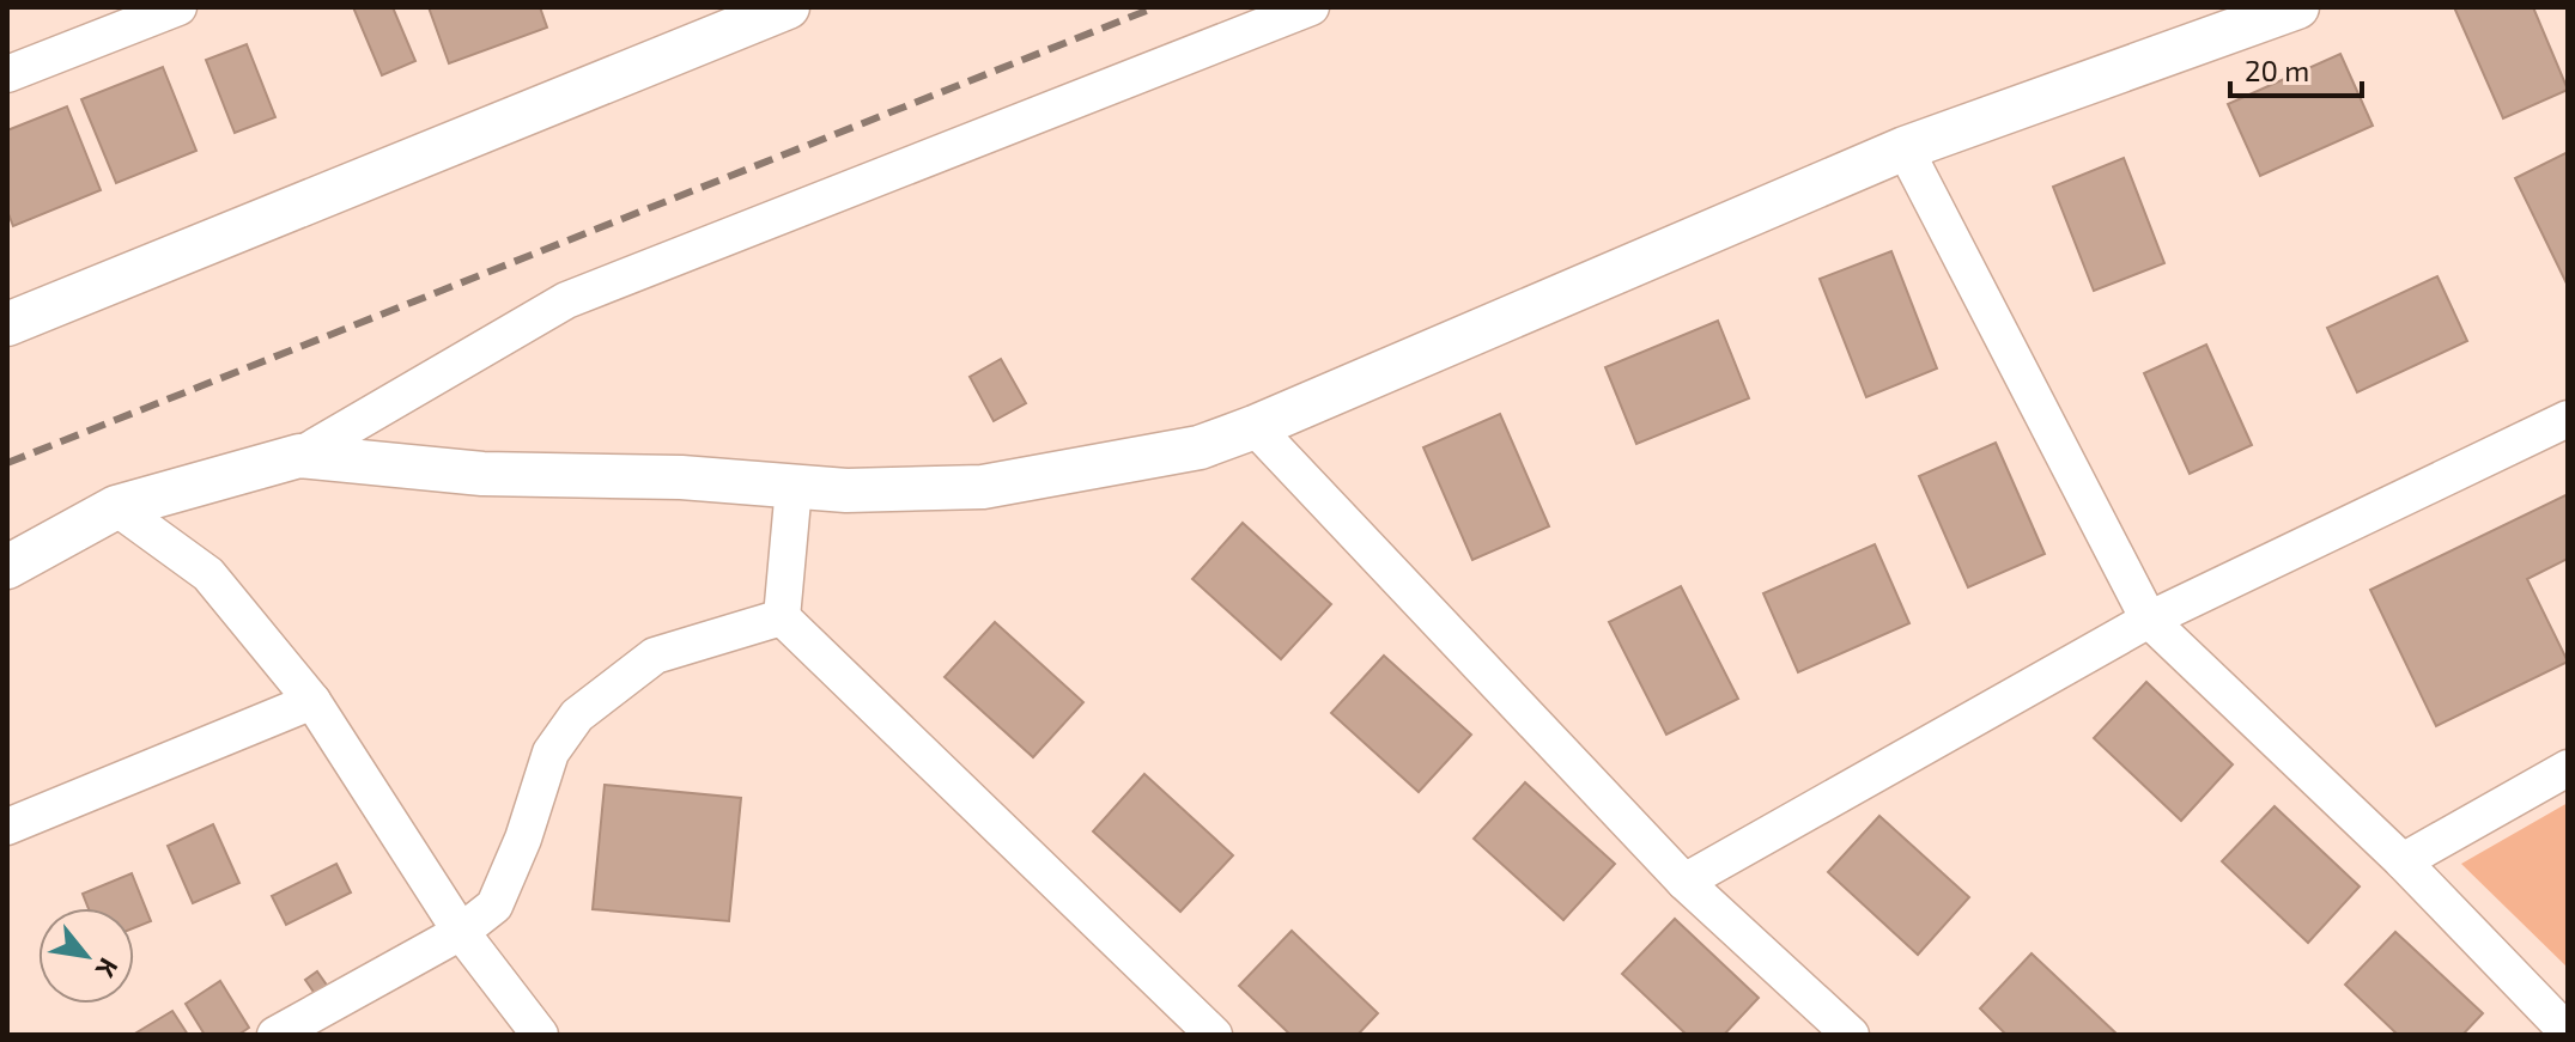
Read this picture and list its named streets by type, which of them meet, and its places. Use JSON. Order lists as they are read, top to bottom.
{
  "scale_bar": "20 m",
  "north": "bottom right"
}
